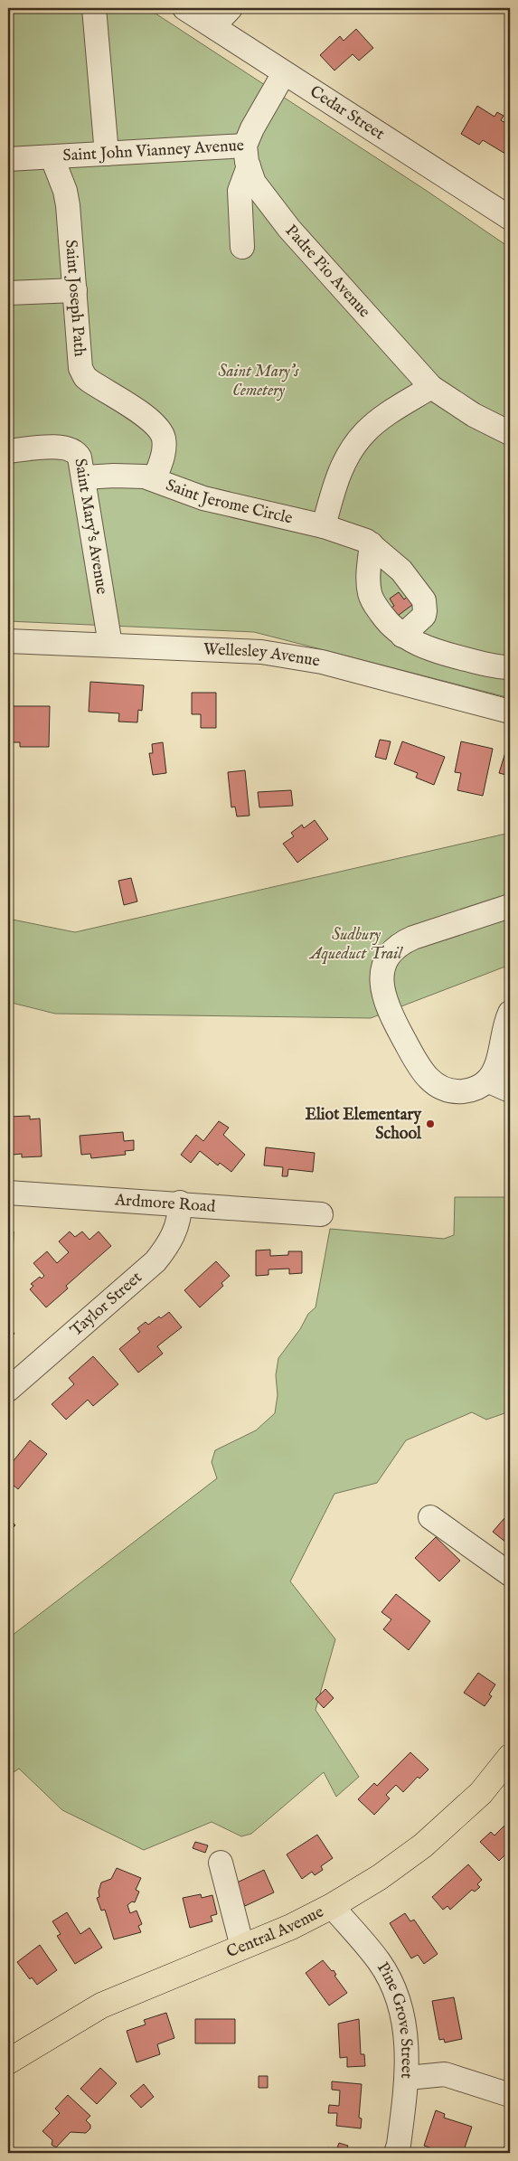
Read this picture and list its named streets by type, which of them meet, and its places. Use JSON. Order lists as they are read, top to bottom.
{
  "streets": {
    "main road": ["Central Avenue"],
    "street": [
      "Cedar Street",
      "Saint John Vianney Avenue",
      "Padre Pio Avenue",
      "Saint Joseph Path",
      "Saint Jerome Circle",
      "Saint Mary's Avenue",
      "Wellesley Avenue",
      "Ardmore Road",
      "Taylor Street",
      "Pine Grove Street"
    ]
  },
  "crossings": [
    ["Cedar Street", "Saint John Vianney Avenue"],
    ["Saint John Vianney Avenue", "Padre Pio Avenue"],
    ["Saint John Vianney Avenue", "Saint Joseph Path"],
    ["Saint Joseph Path", "Saint Jerome Circle"],
    ["Saint Jerome Circle", "Saint Mary's Avenue"],
    ["Saint Mary's Avenue", "Wellesley Avenue"],
    ["Ardmore Road", "Taylor Street"],
    ["Central Avenue", "Pine Grove Street"]
  ],
  "parks": ["Saint Mary's Cemetery", "Sudbury Aqueduct Trail"],
  "places": ["Eliot Elementary School"]
}
